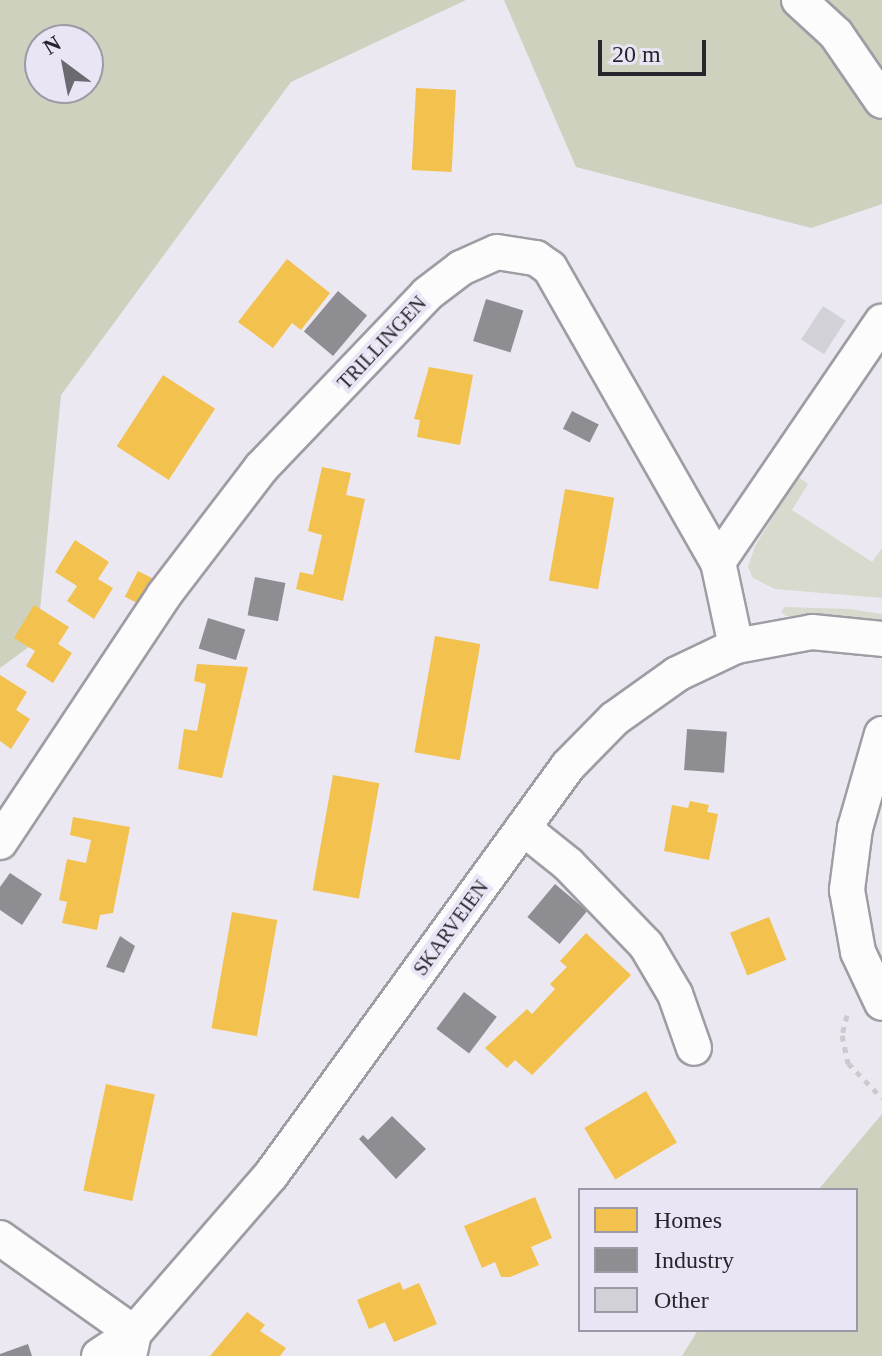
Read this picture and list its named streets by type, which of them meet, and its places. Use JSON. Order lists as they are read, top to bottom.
{
  "streets": {
    "street": ["TRILLINGEN", "SKARVEIEN"]
  },
  "crossings": [
    ["TRILLINGEN", "SKARVEIEN"]
  ],
  "legend": ["Homes", "Industry", "Other"],
  "scale_bar": "20 m",
  "north": "top left"
}
